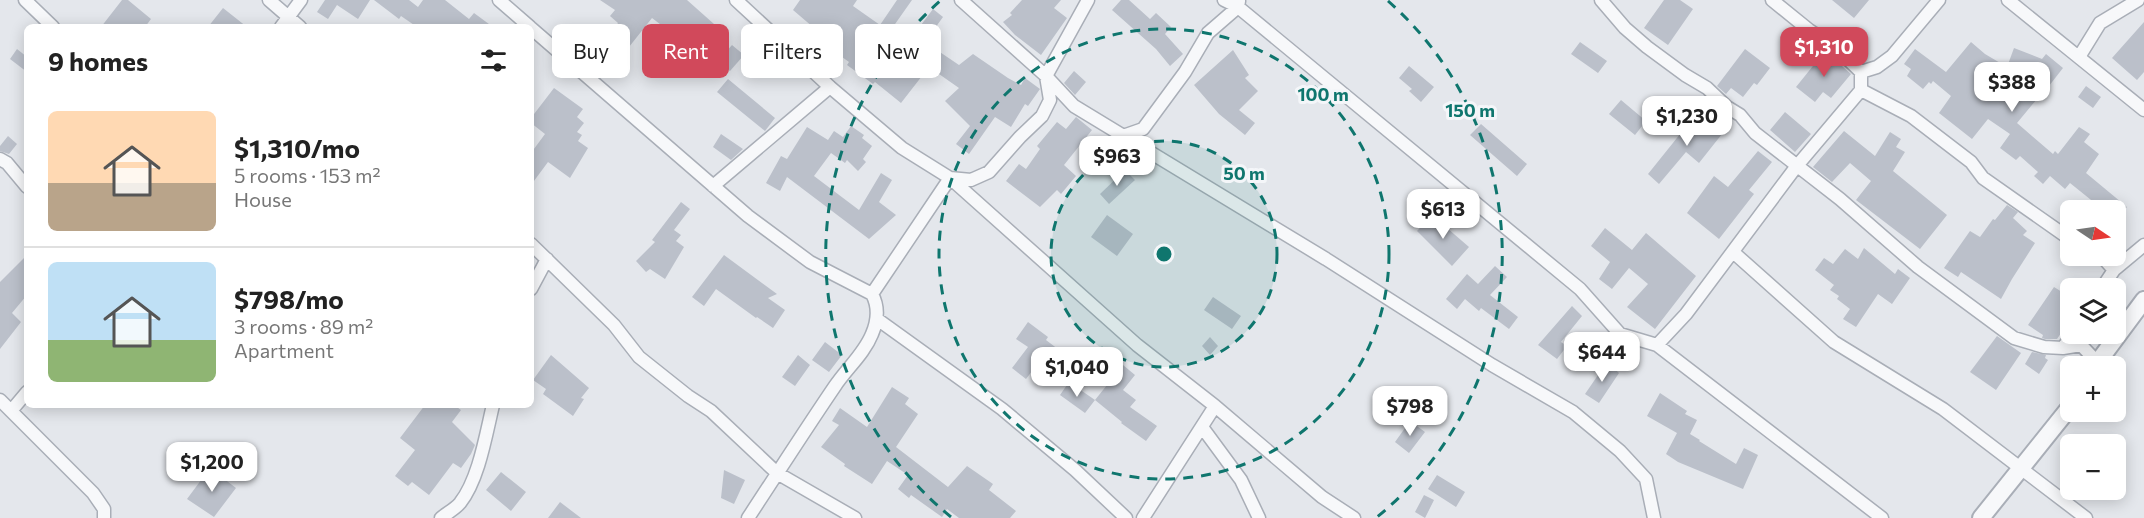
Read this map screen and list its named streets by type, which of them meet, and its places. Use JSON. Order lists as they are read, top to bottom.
{
  "north": "right",
  "page": {
    "chip": [
      "Buy",
      "Rent",
      "Filters",
      "New"
    ],
    "heading": "9 homes",
    "price": [
      "$1,310",
      "$388",
      "$1,230",
      "$963",
      "$613",
      "$644",
      "$1,040",
      "$798",
      "$1,200"
    ],
    "list": [
      {
        "name": "$1,310/mo",
        "note": "5 rooms · 153 m² · House"
      },
      {
        "name": "$798/mo",
        "note": "3 rooms · 89 m² · Apartment"
      }
    ],
    "map_buttons": ["+", "−"]
  },
  "rings": ["100 m", "150 m", "50 m"]
}
